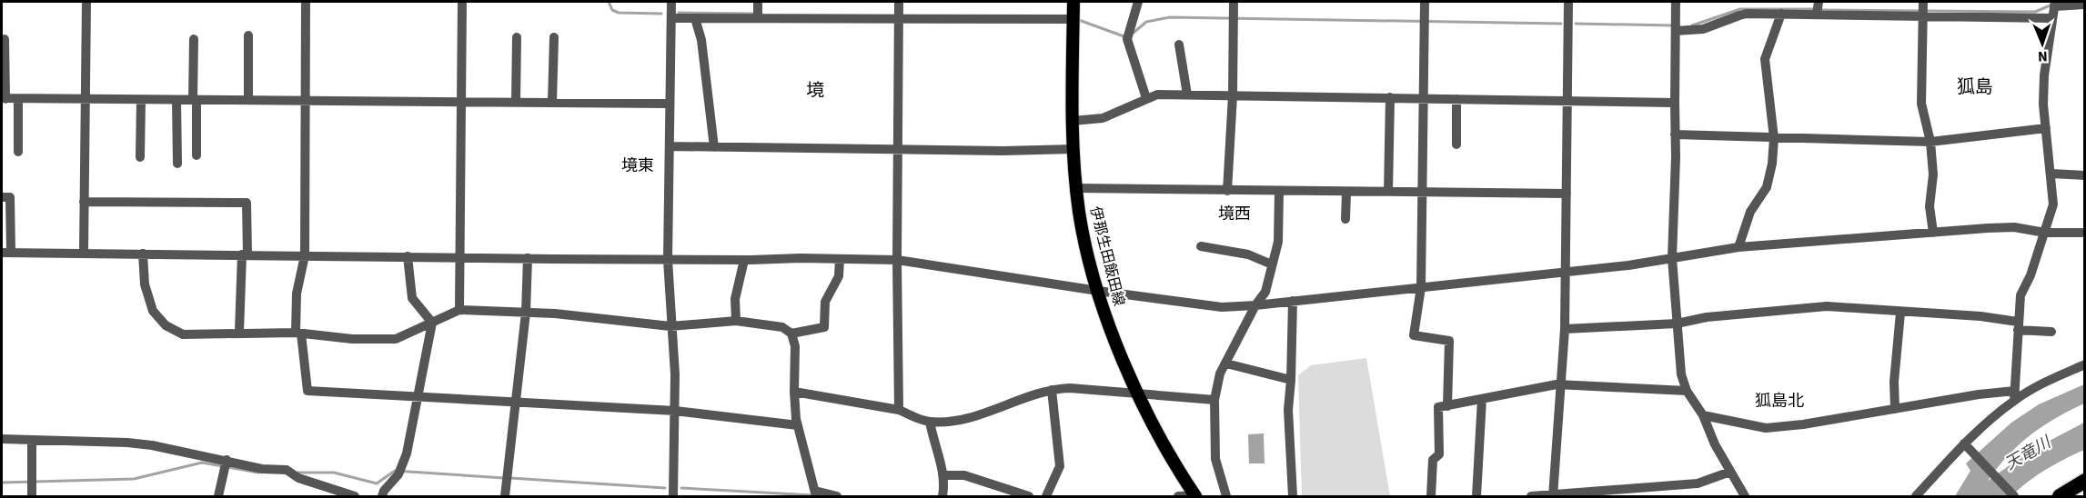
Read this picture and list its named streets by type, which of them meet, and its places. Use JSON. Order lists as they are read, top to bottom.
{
  "streets": {
    "main road": ["伊那生田飯田線"]
  },
  "districts": [
    "狐島",
    "境",
    "境東",
    "境西",
    "狐島北"
  ],
  "water": ["天竜川"],
  "north": "bottom"
}
